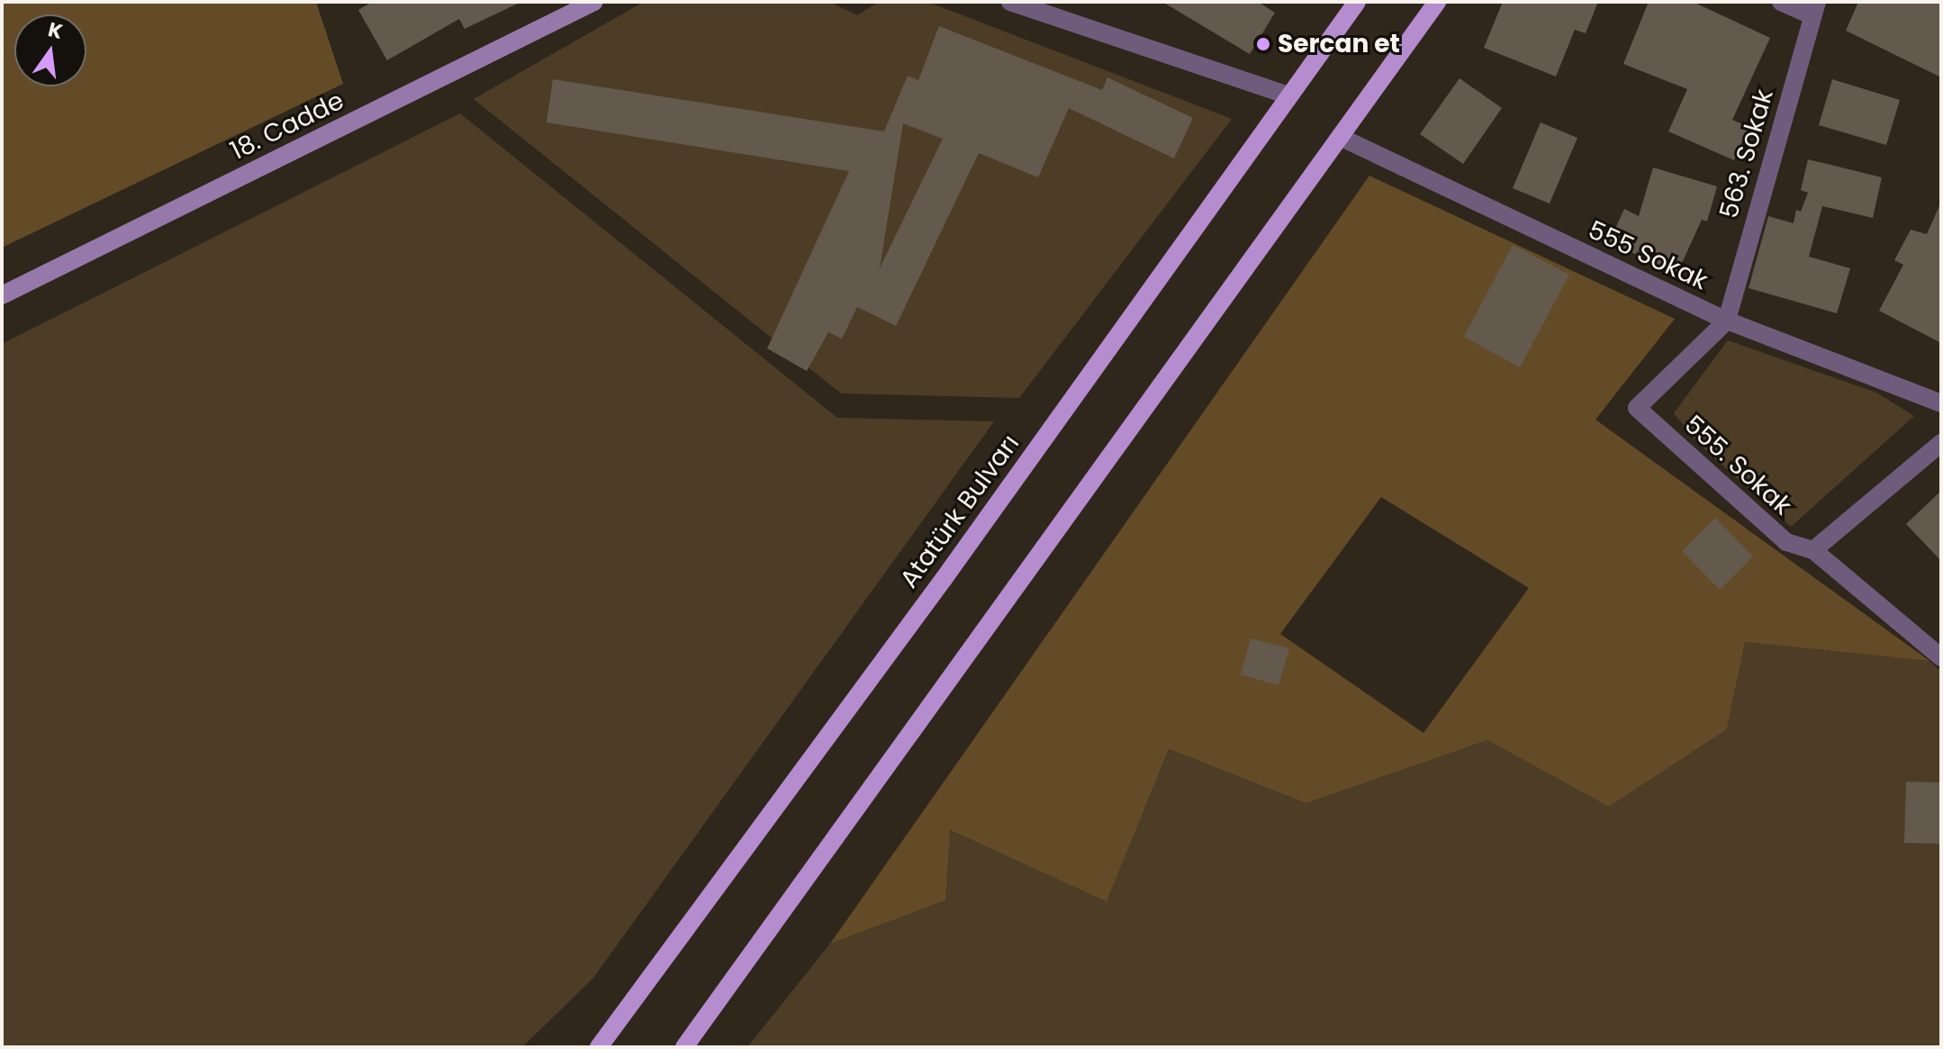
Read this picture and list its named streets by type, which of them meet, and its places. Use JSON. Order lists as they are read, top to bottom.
{
  "streets": {
    "main road": ["Atatürk Bulvarı"],
    "street": [
      "18. Cadde",
      "563. Sokak",
      "555 Sokak",
      "555. Sokak"
    ]
  },
  "crossings": [
    ["563. Sokak", "555 Sokak"],
    ["563. Sokak", "555. Sokak"],
    ["555 Sokak", "555. Sokak"]
  ],
  "places": ["Sercan et"],
  "north": "top"
}
